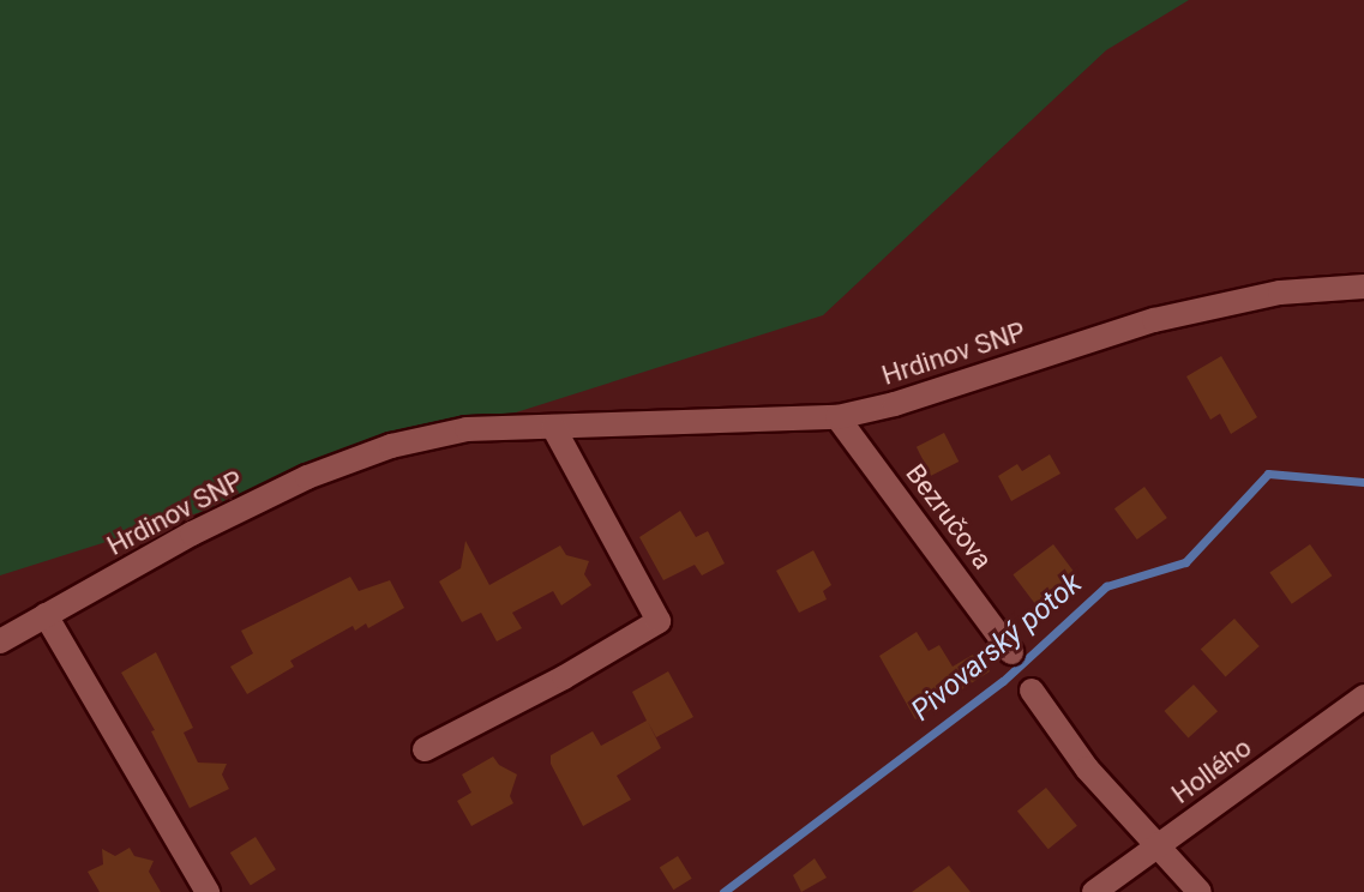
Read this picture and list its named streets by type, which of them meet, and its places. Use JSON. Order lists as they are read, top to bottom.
{
  "streets": {
    "street": ["Hrdinov SNP", "Bezručova", "Hollého"]
  },
  "crossings": [
    ["Hrdinov SNP", "Bezručova"]
  ],
  "water": ["Pivovarský potok"]
}
